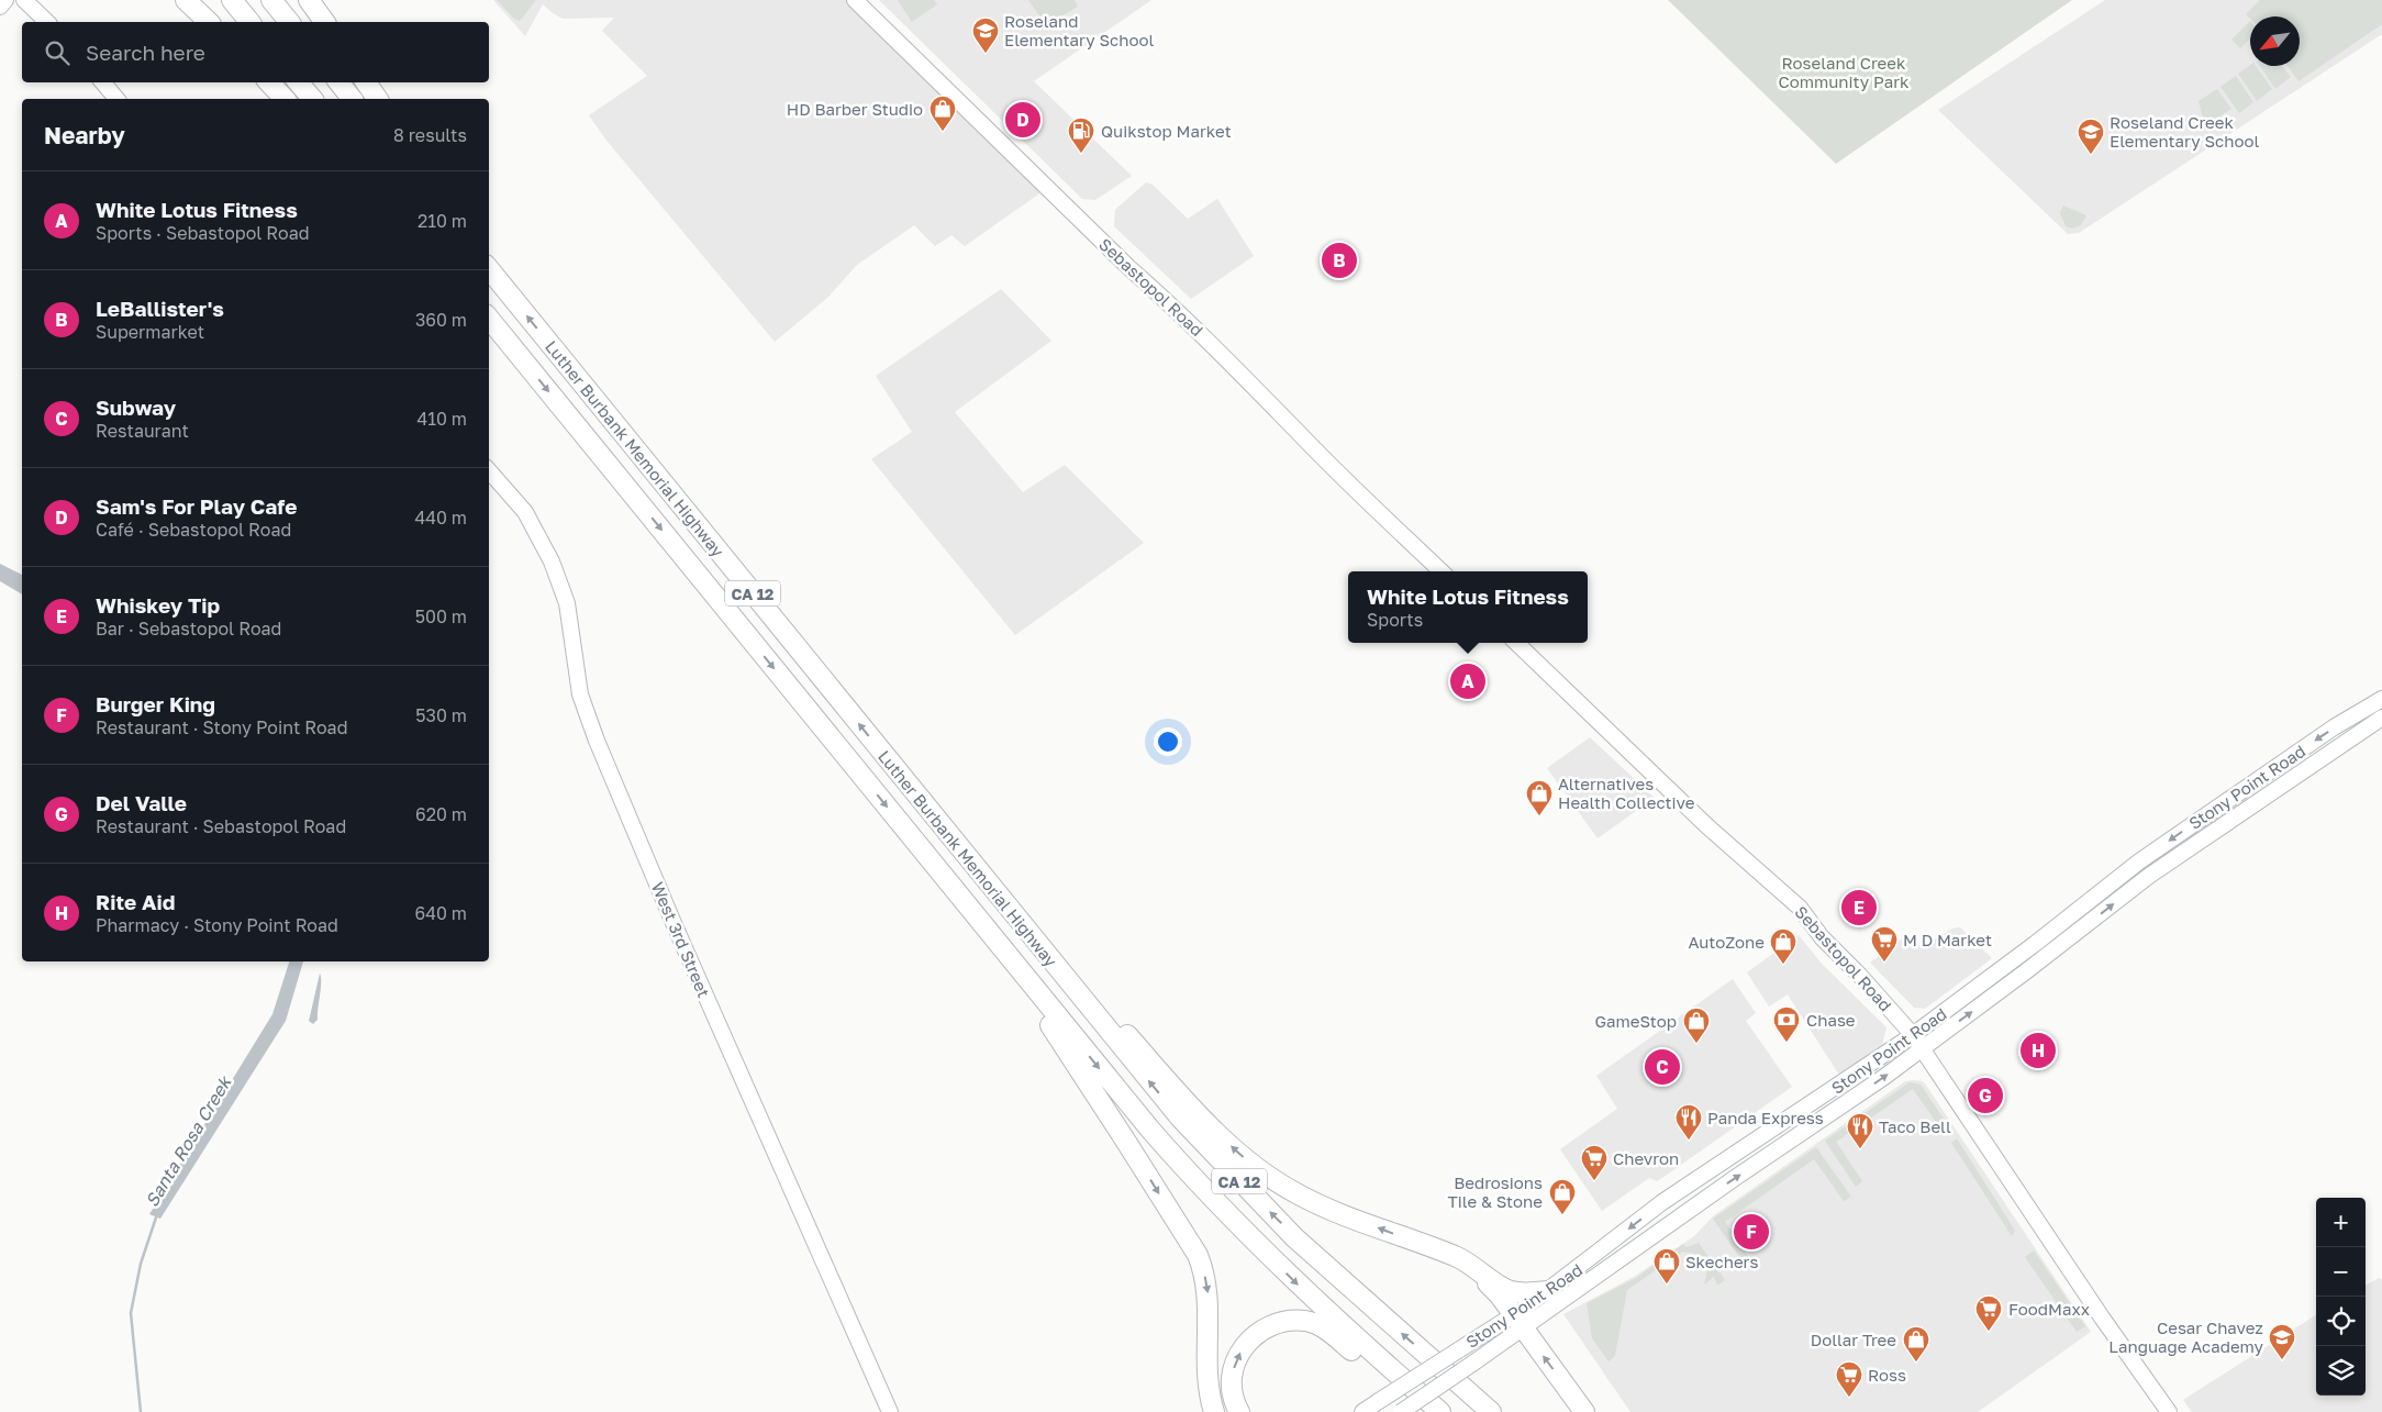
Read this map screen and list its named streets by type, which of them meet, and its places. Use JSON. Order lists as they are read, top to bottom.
{
  "streets": {
    "highway": ["Luther Burbank Memorial Highway", "CA 12"],
    "main road": ["Sebastopol Road", "Stony Point Road", "West 3rd Street"]
  },
  "crossings": [
    ["Sebastopol Road", "Stony Point Road"]
  ],
  "water": ["Santa Rosa Creek"],
  "parks": ["Roseland Creek Community Park"],
  "places": {
    "school or university": ["Roseland Elementary School", "Roseland Creek Elementary School", "Cesar Chavez Language Academy"],
    "shop": [
      "HD Barber Studio",
      "Alternatives Health Collective",
      "AutoZone",
      "GameStop",
      "Bedrosions Tile & Stone",
      "Skechers",
      "Dollar Tree"
    ],
    "fuel station": ["Quikstop Market"],
    "supermarket": [
      "M D Market",
      "Chevron",
      "FoodMaxx",
      "Ross"
    ],
    "bank": ["Chase"],
    "restaurant": ["Panda Express", "Taco Bell"]
  },
  "north": "bottom left",
  "page": {
    "search": "Search here",
    "heading": ["Nearby", "8 results"],
    "pins": [
      "D",
      "B",
      "A",
      "E",
      "H",
      "C",
      "G",
      "F"
    ],
    "list": [
      {
        "mark": "A",
        "name": "White Lotus Fitness",
        "note": "Sports · Sebastopol Road",
        "value": "210 m"
      },
      {
        "mark": "B",
        "name": "LeBallister's",
        "note": "Supermarket",
        "value": "360 m"
      },
      {
        "mark": "C",
        "name": "Subway",
        "note": "Restaurant",
        "value": "410 m"
      },
      {
        "mark": "D",
        "name": "Sam's For Play Cafe",
        "note": "Café · Sebastopol Road",
        "value": "440 m"
      },
      {
        "mark": "E",
        "name": "Whiskey Tip",
        "note": "Bar · Sebastopol Road",
        "value": "500 m"
      },
      {
        "mark": "F",
        "name": "Burger King",
        "note": "Restaurant · Stony Point Road",
        "value": "530 m"
      },
      {
        "mark": "G",
        "name": "Del Valle",
        "note": "Restaurant · Sebastopol Road",
        "value": "620 m"
      },
      {
        "mark": "H",
        "name": "Rite Aid",
        "note": "Pharmacy · Stony Point Road",
        "value": "640 m"
      }
    ],
    "popup": ["White Lotus Fitness", "Sports"],
    "map_buttons": ["+", "−"]
  }
}
